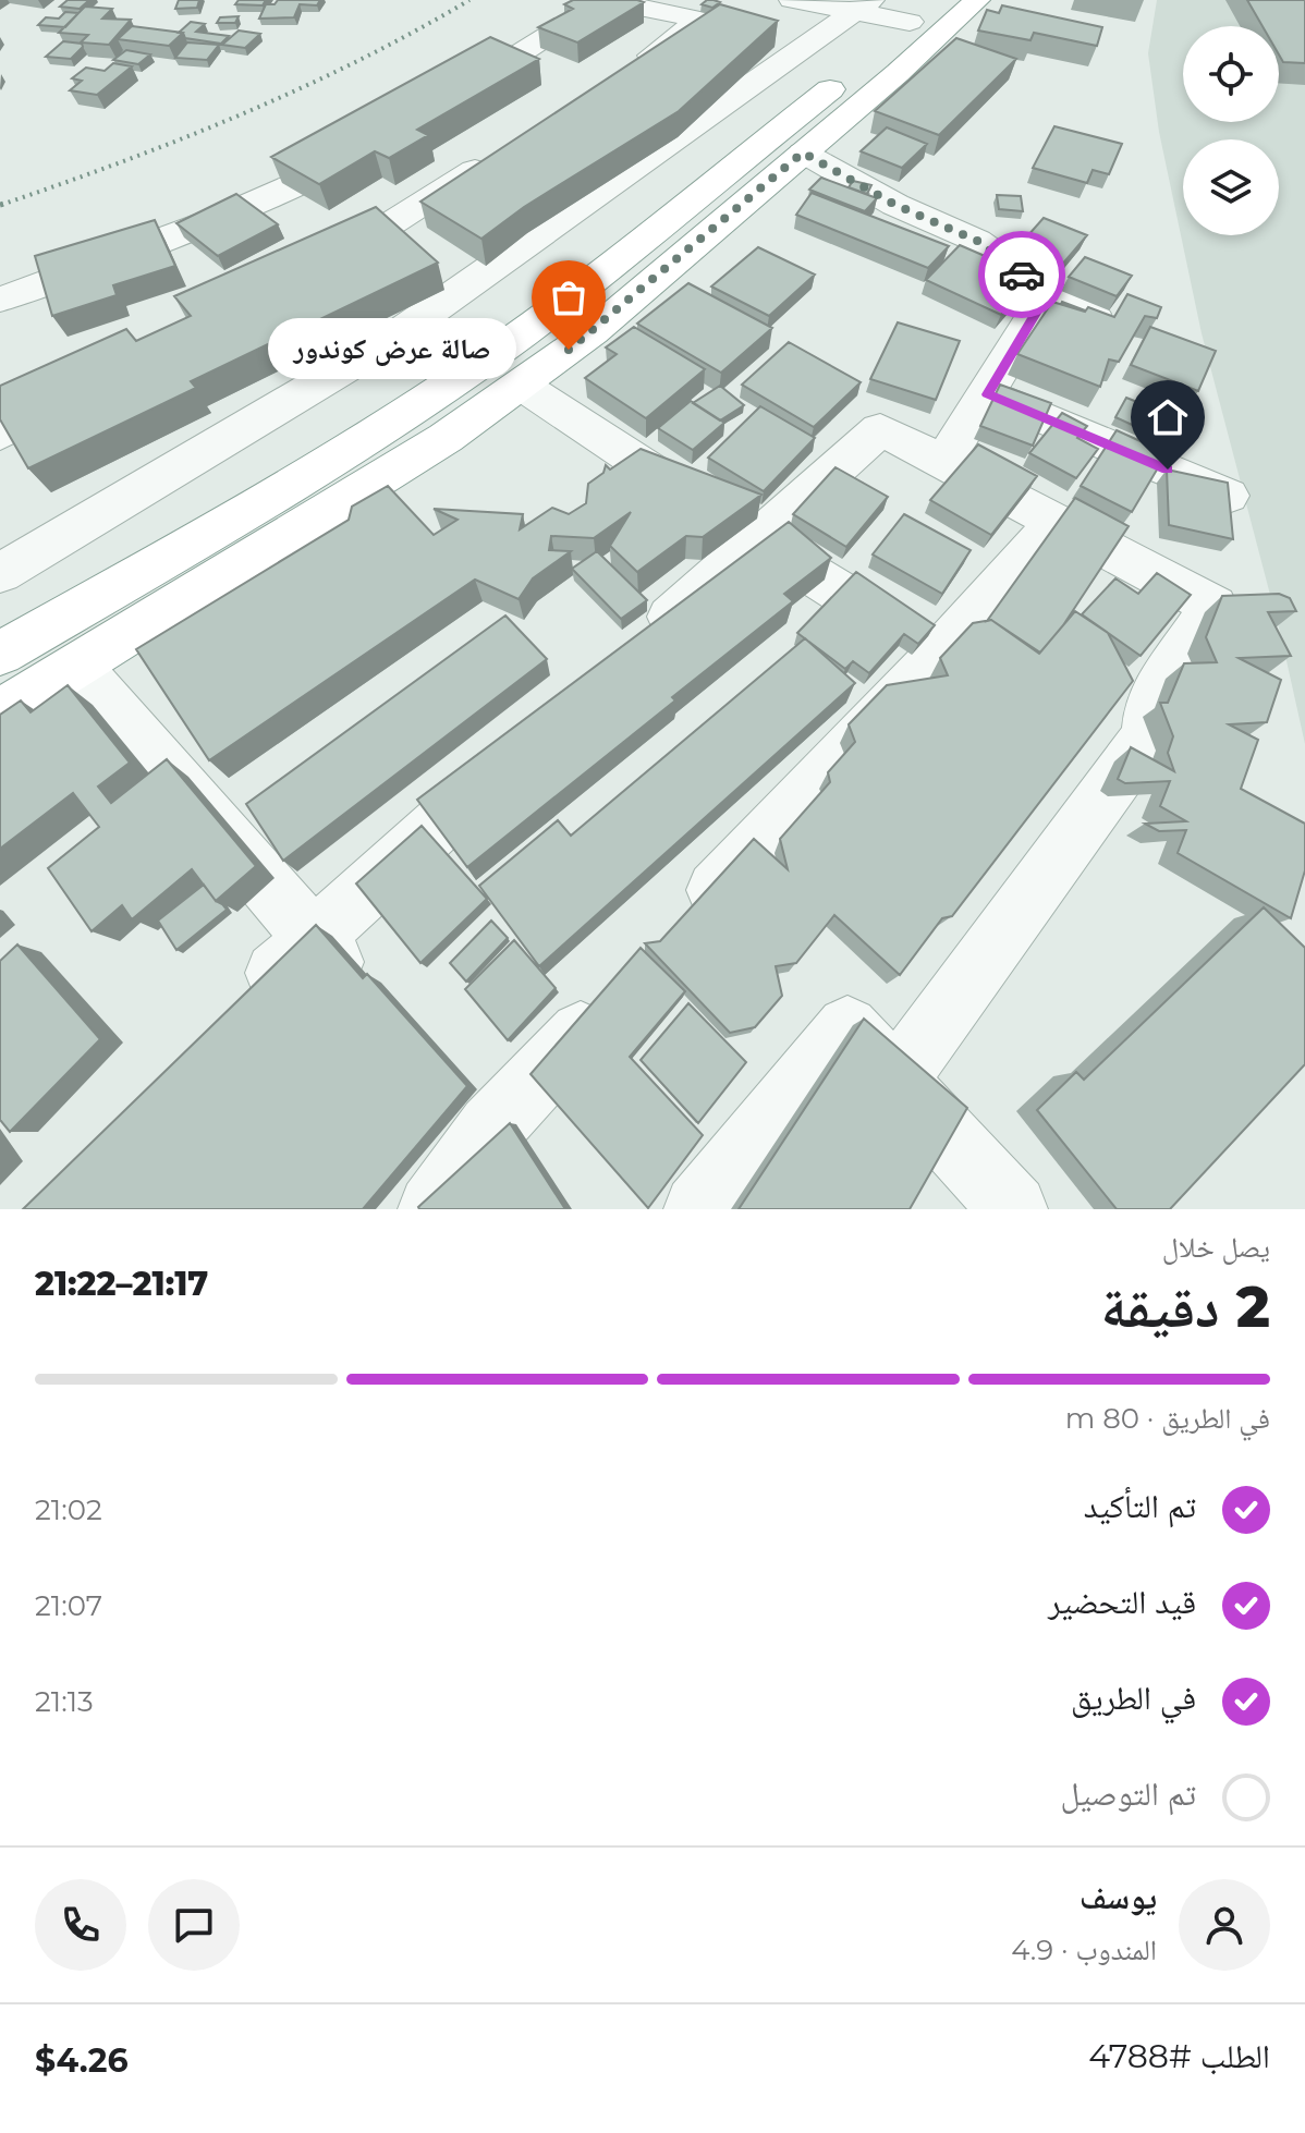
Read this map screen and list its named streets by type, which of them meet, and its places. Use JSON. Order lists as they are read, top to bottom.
{
  "places": ["صالة عرض كوندور"],
  "page": {
    "bubble": "صالة عرض كوندور",
    "heading": ["2 دقيقة", "يصل خلال", "21:17–21:22"],
    "panel": [
      "يوسف",
      "المندوب · 4.9",
      "الطلب #4788",
      "$4.26"
    ],
    "bar": "في الطريق · 80 m",
    "list": [
      ["تم التأكيد", "21:02"],
      ["قيد التحضير", "21:07"],
      ["في الطريق", "21:13"],
      "تم التوصيل"
    ]
  }
}
